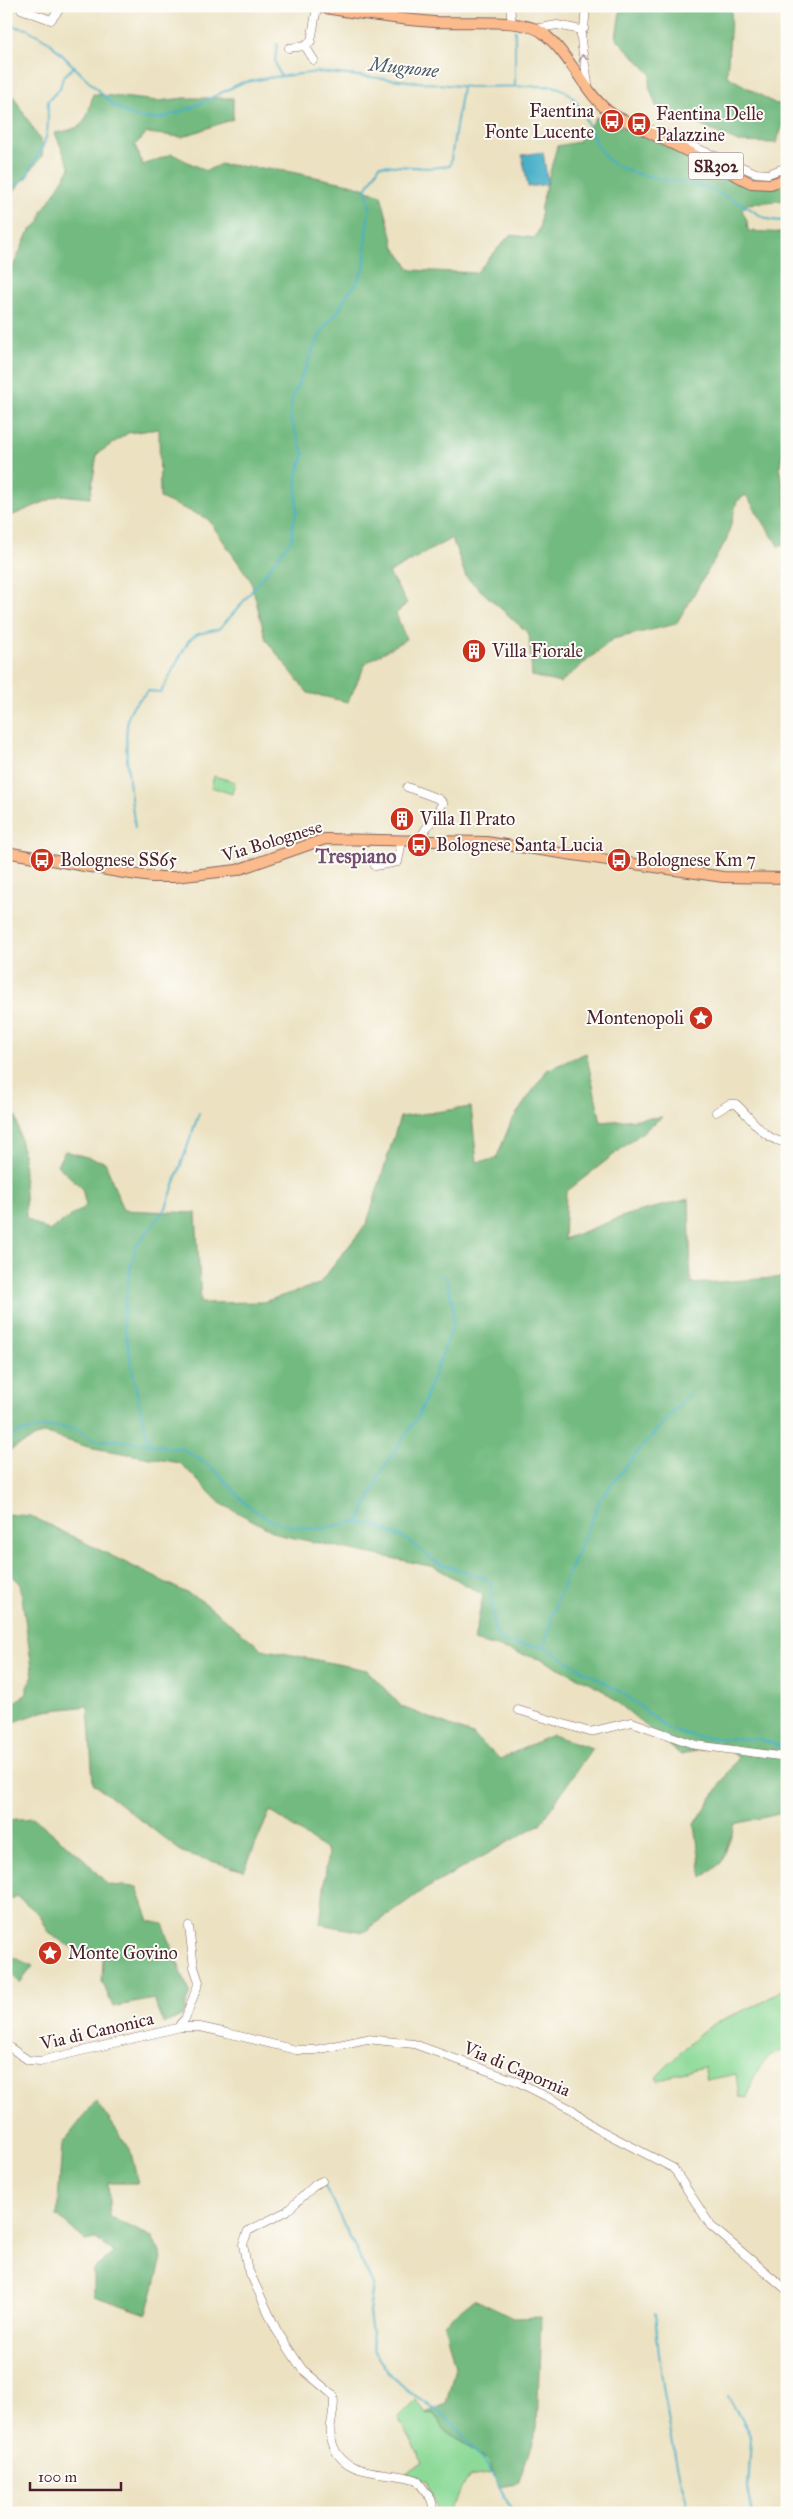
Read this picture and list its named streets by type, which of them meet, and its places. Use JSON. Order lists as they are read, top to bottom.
{
  "streets": {
    "main road": ["SR302", "Via Bolognese"],
    "street": ["Via di Canonica", "Via di Capornia"]
  },
  "crossings": [
    ["Via di Canonica", "Via di Capornia"]
  ],
  "districts": ["Trespiano"],
  "water": ["Mugnone"],
  "places": {
    "bus stop": [
      "Faentina Fonte Lucente",
      "Faentina Delle Palazzine",
      "Bolognese Santa Lucia",
      "Bolognese SS65",
      "Bolognese Km 7"
    ],
    "building": ["Villa Fiorale", "Villa Il Prato"],
    "place": ["Montenopoli", "Monte Govino"]
  },
  "scale_bar": "100 m"
}
